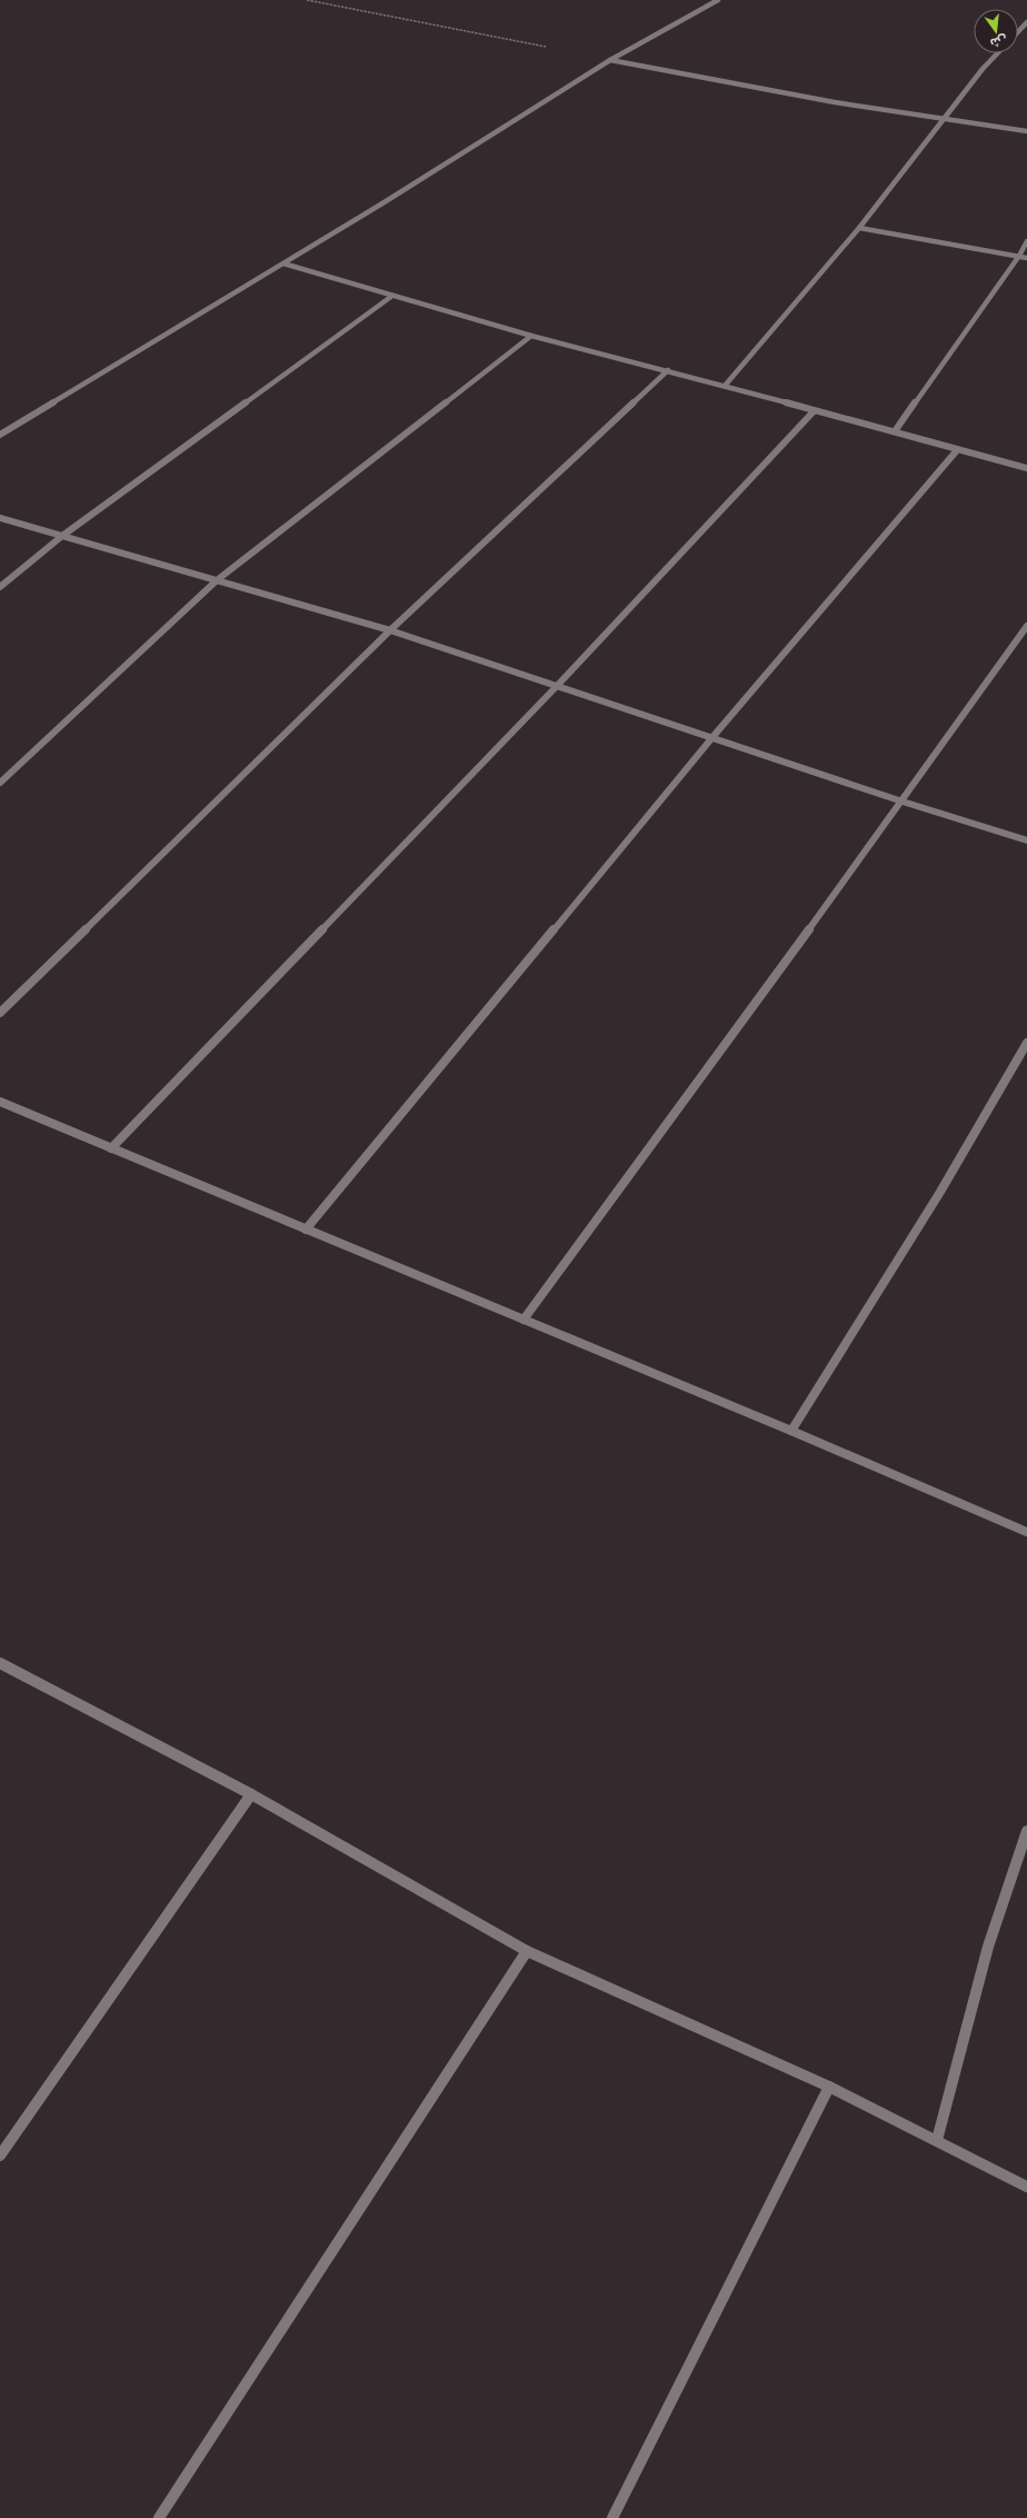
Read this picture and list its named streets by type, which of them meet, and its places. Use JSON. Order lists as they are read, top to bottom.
{
  "north": "bottom"
}
